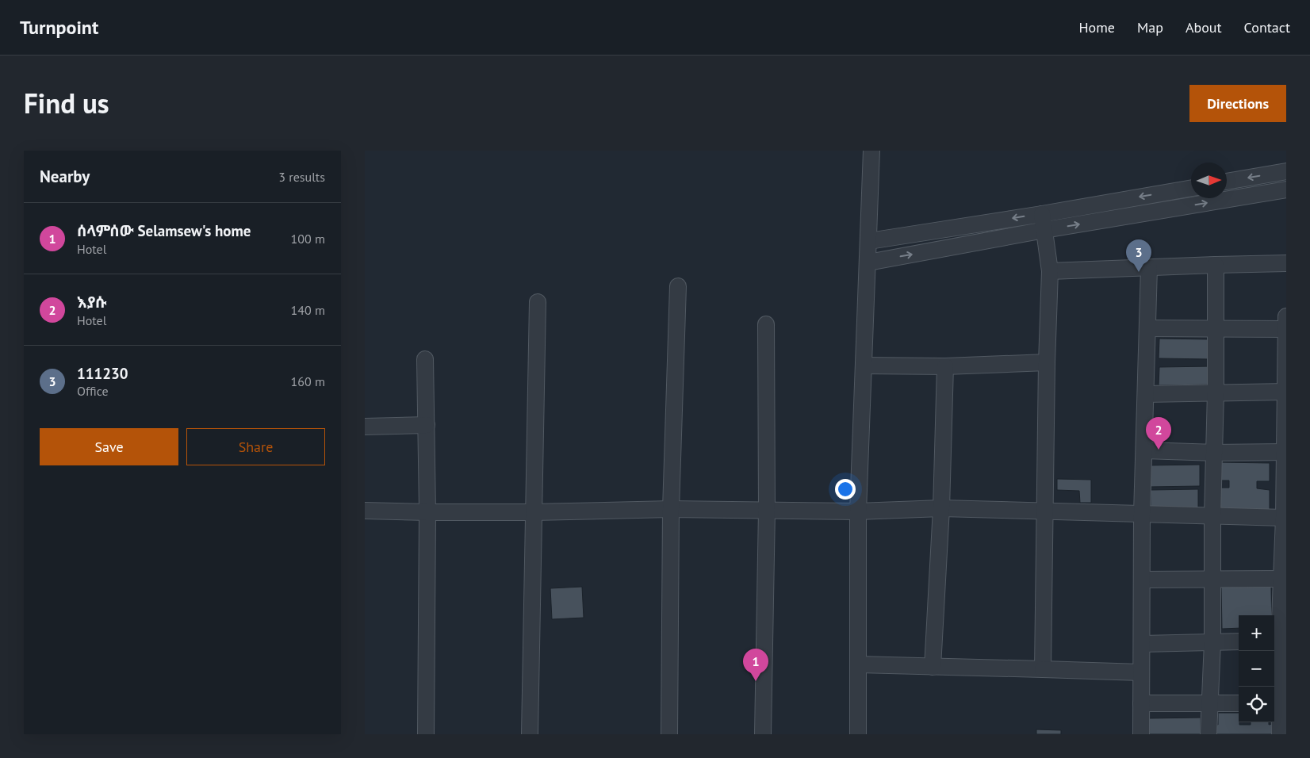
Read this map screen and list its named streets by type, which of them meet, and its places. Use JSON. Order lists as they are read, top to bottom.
{
  "north": "right",
  "page": {
    "header": "Turnpoint",
    "nav": [
      "Home",
      "Map",
      "About",
      "Contact"
    ],
    "title": "Find us",
    "buttons": [
      "Directions",
      ["Save", "Share"]
    ],
    "heading": ["Nearby", "3 results"],
    "list": [
      {
        "mark": "1",
        "name": "ሰላምሰው Selamsew's home",
        "note": "Hotel",
        "value": "100 m"
      },
      {
        "mark": "2",
        "name": "እያሱ",
        "note": "Hotel",
        "value": "140 m"
      },
      {
        "mark": "3",
        "name": "111230",
        "note": "Office",
        "value": "160 m"
      }
    ],
    "pins": ["3", "2", "1"],
    "map_buttons": ["+", "−"]
  }
}
